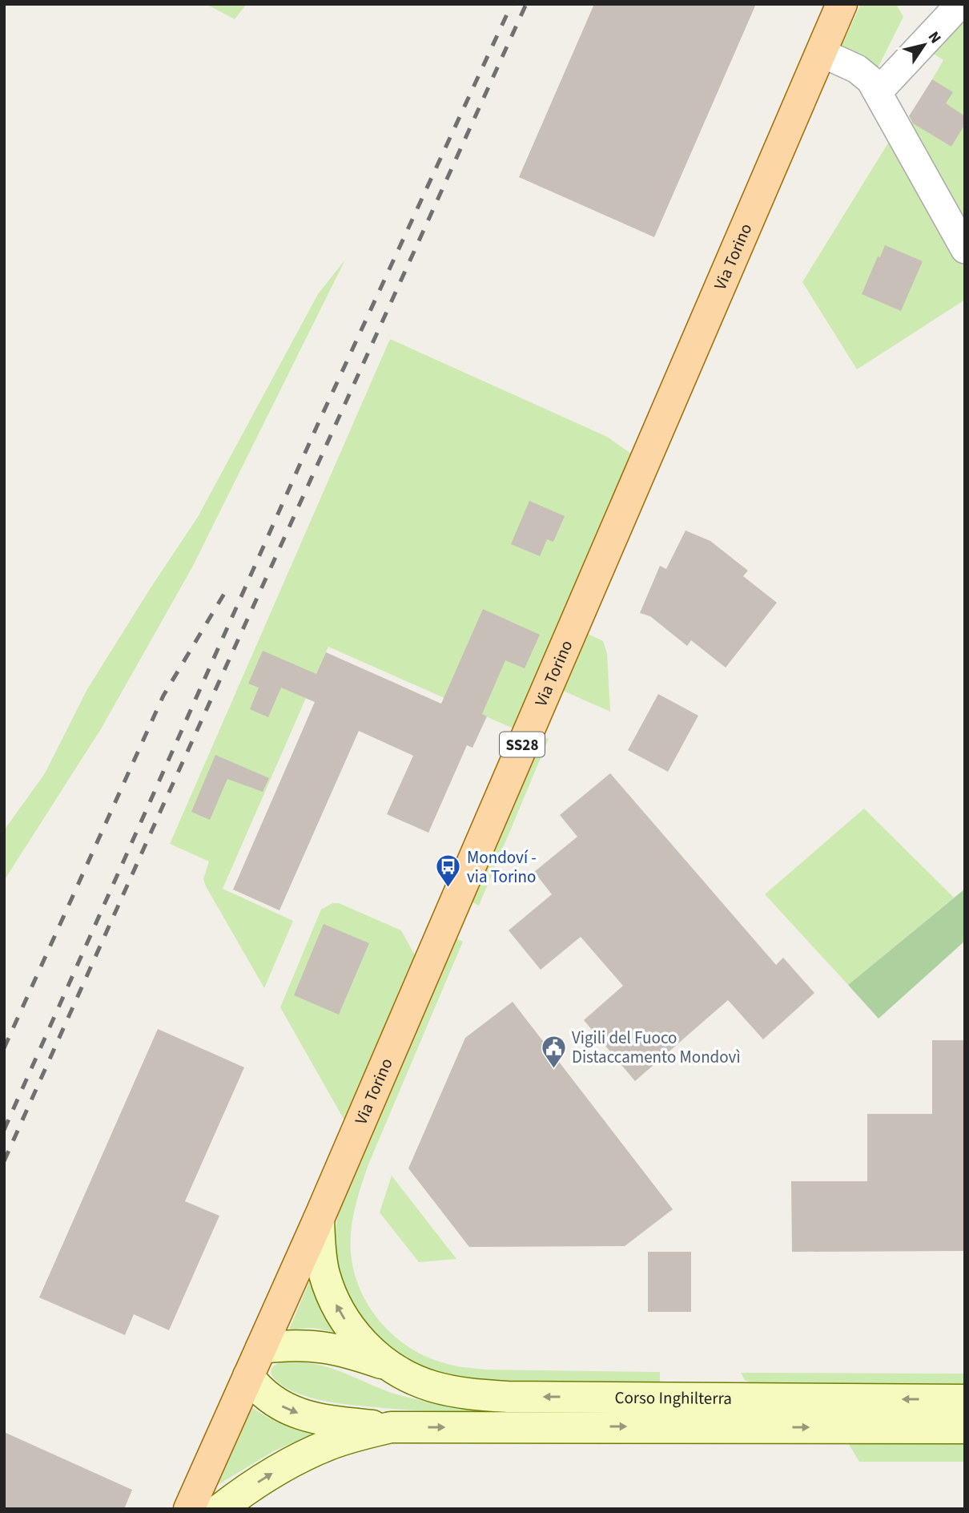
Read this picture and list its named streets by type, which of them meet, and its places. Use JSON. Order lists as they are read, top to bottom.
{
  "streets": {
    "main road": ["Via Torino", "SS28"],
    "street": ["Corso Inghilterra"]
  },
  "crossings": [
    ["Via Torino", "Corso Inghilterra"]
  ],
  "places": {
    "bus stop": ["Mondoví - via Torino"],
    "public building": ["Vigili del Fuoco Distaccamento Mondovì"]
  },
  "north": "top right"
}
